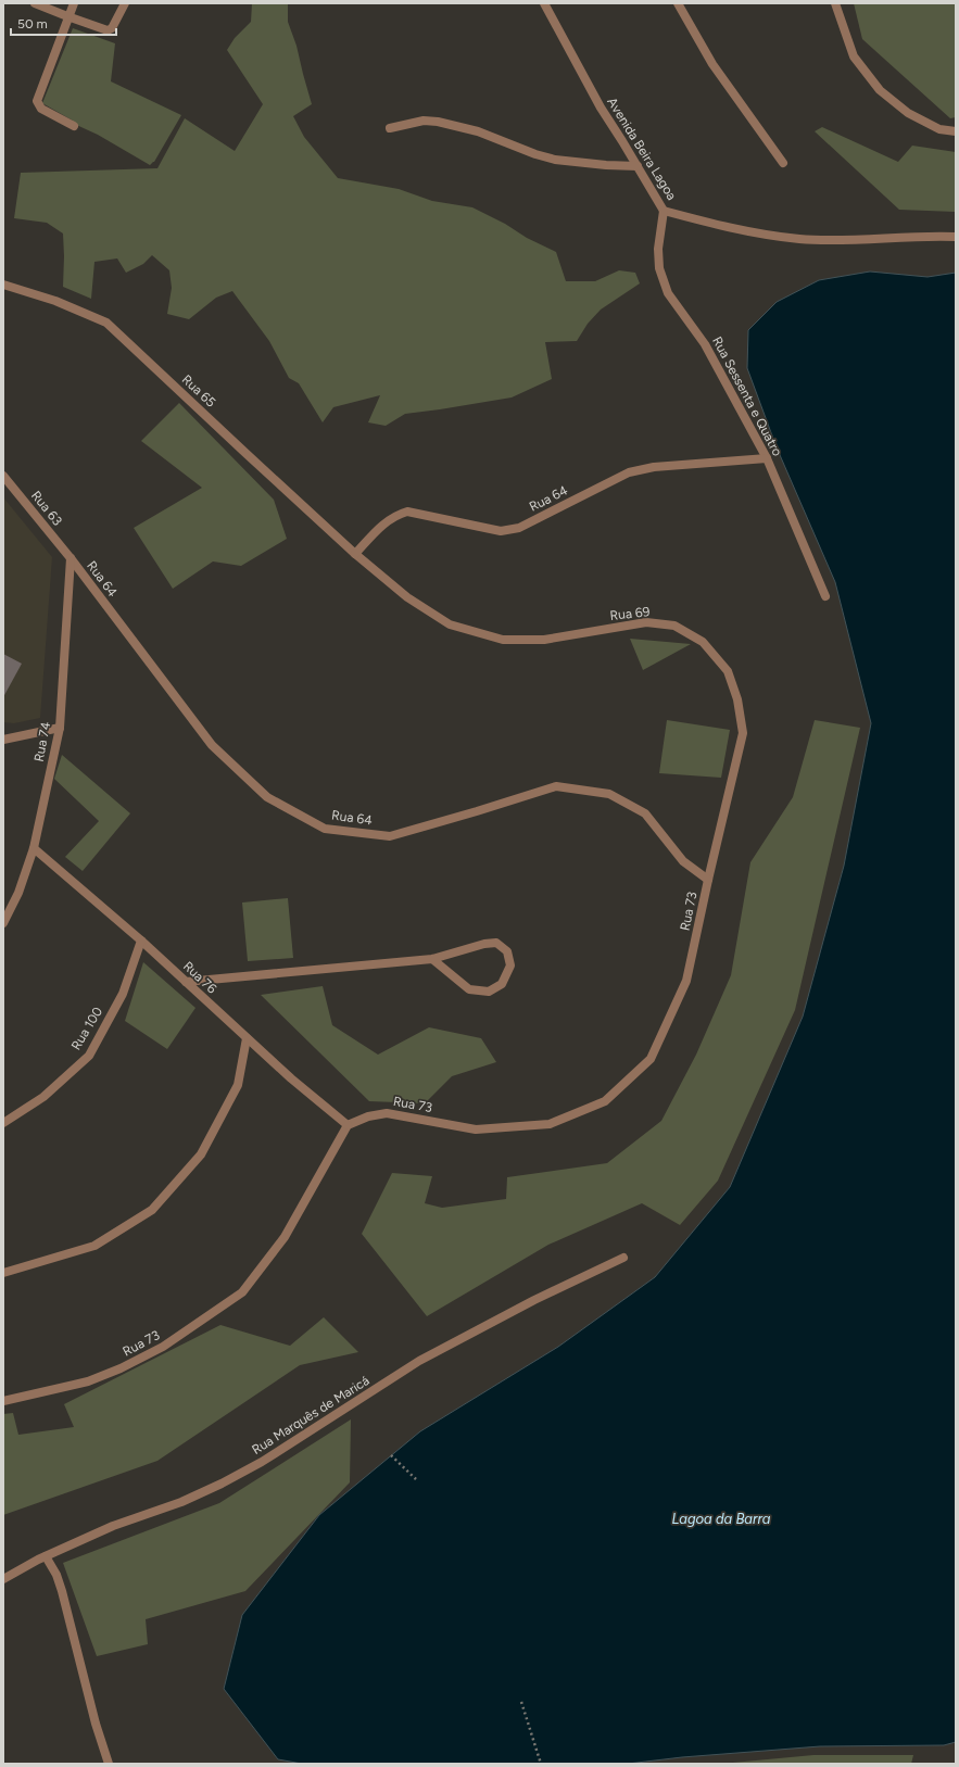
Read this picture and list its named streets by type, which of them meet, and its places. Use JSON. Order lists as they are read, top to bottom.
{
  "streets": {
    "street": [
      "Avenida Beira Lagoa",
      "Rua 65",
      "Rua Sessenta e Quatro",
      "Rua 64",
      "Rua 63",
      "Rua 69",
      "Rua 74",
      "Rua 73",
      "Rua 76",
      "Rua 100",
      "Rua Marquês de Maricá"
    ]
  },
  "crossings": [
    ["Avenida Beira Lagoa", "Rua Sessenta e Quatro"],
    ["Rua 65", "Rua 64"],
    ["Rua 65", "Rua 69"],
    ["Rua Sessenta e Quatro", "Rua 64"],
    ["Rua 64", "Rua 63"],
    ["Rua 64", "Rua 69"],
    ["Rua 64", "Rua 74"],
    ["Rua 64", "Rua 73"],
    ["Rua 63", "Rua 74"],
    ["Rua 69", "Rua 73"],
    ["Rua 74", "Rua 76"],
    ["Rua 73", "Rua 76"],
    ["Rua 76", "Rua 100"]
  ],
  "water": ["Lagoa da Barra"],
  "scale_bar": "50 m"
}
